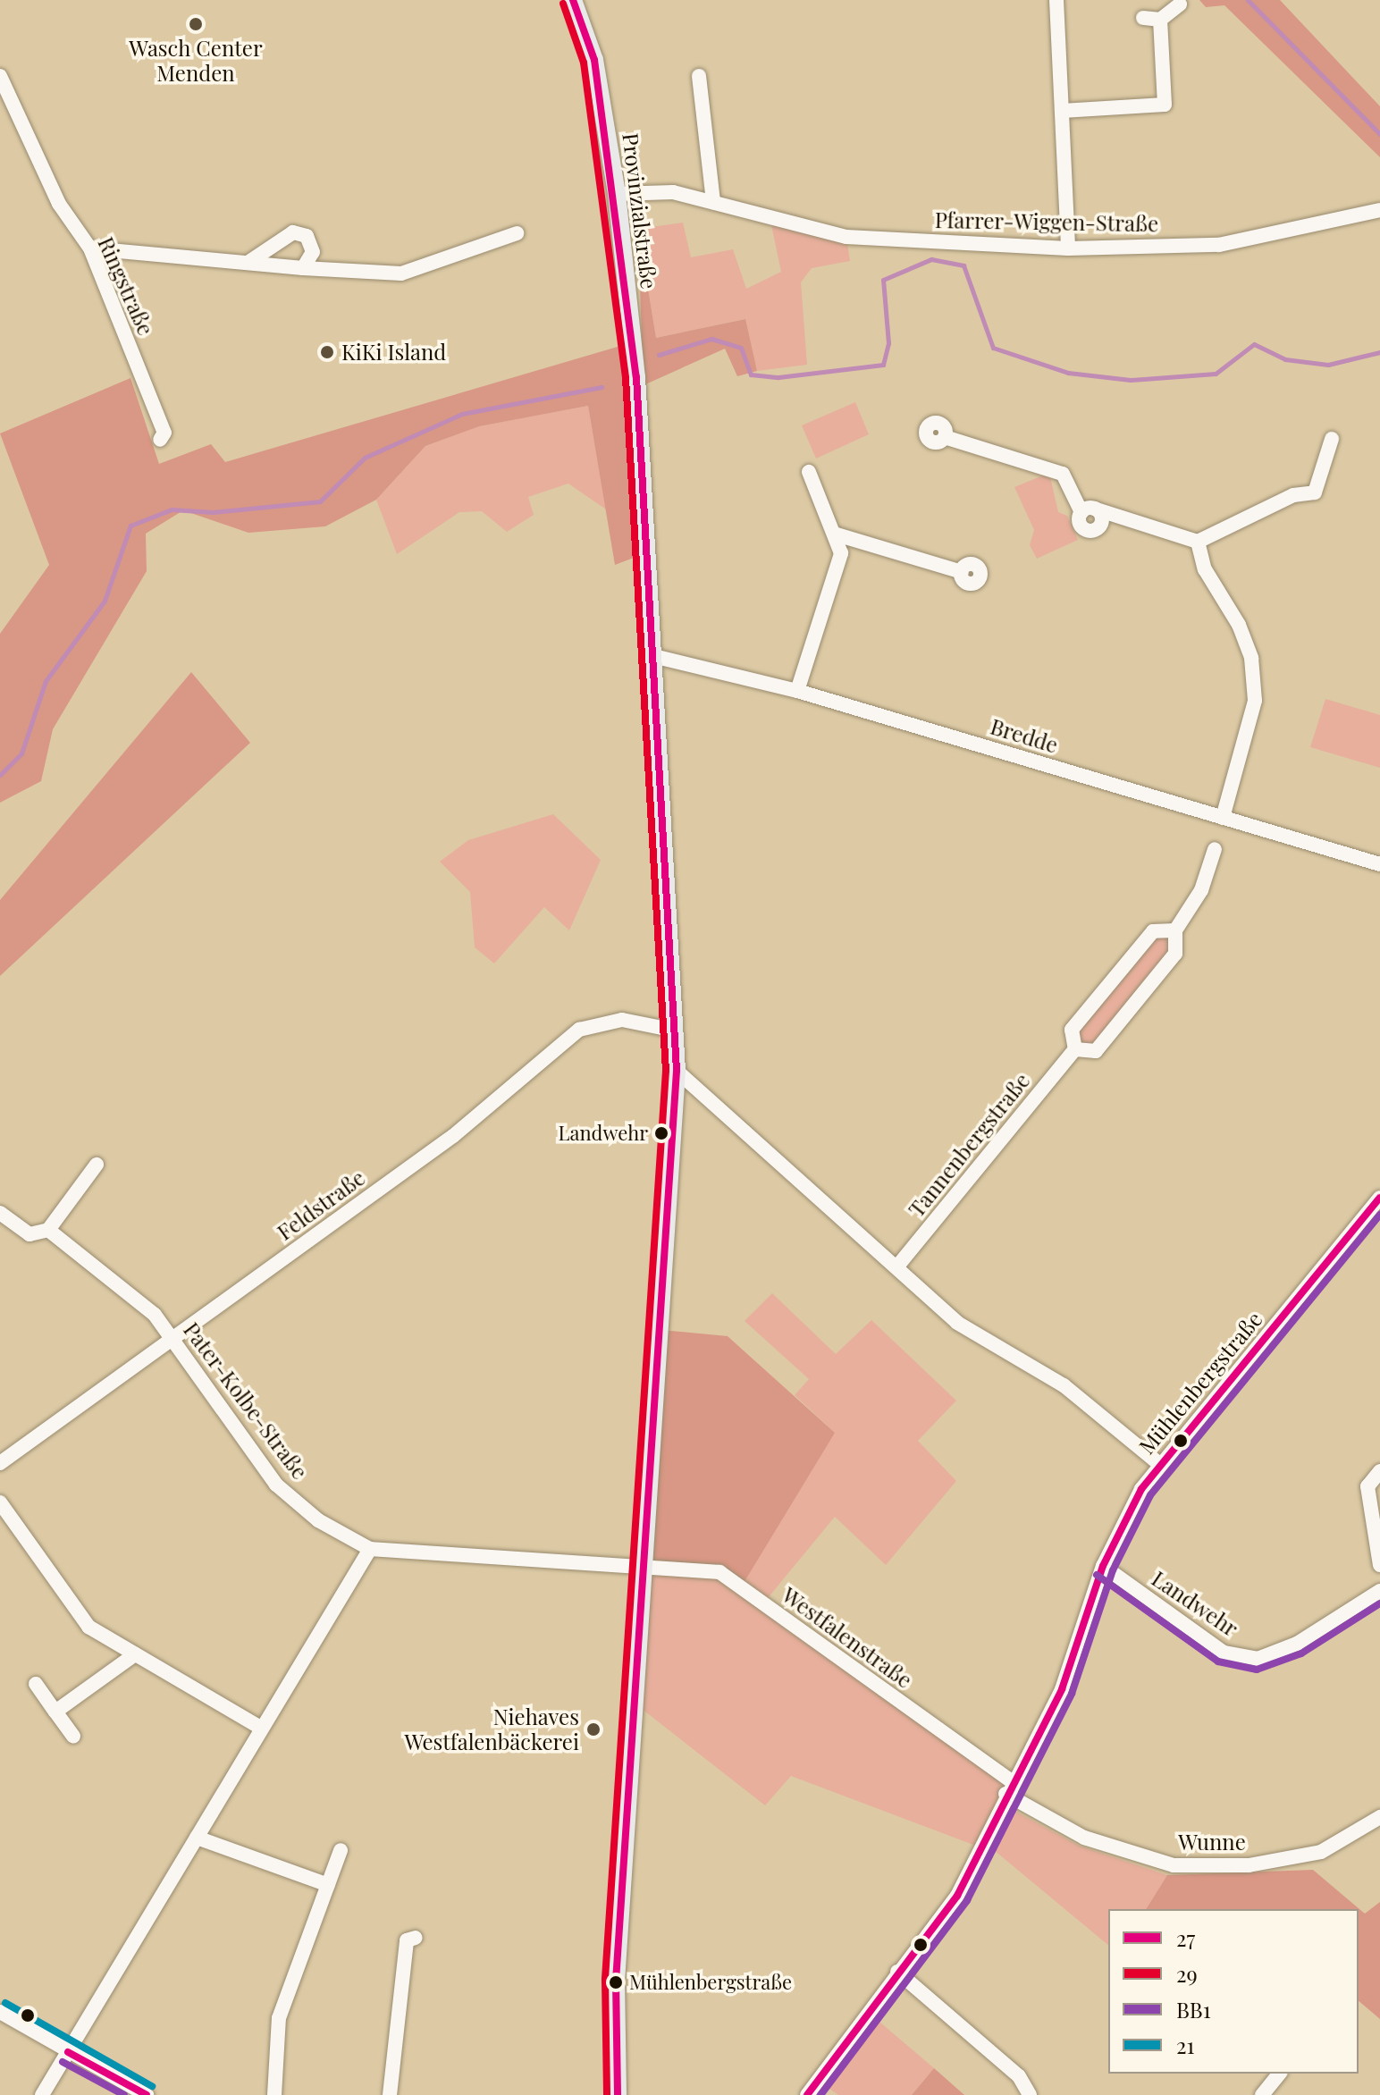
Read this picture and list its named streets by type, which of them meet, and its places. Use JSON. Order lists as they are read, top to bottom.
{
  "streets": {
    "main road": ["Provinzialstraße"],
    "street": [
      "Pfarrer-Wiggen-Straße",
      "Ringstraße",
      "Bredde",
      "Tannenbergstraße",
      "Feldstraße",
      "Mühlenbergstraße",
      "Pater-Kolbe-Straße",
      "Landwehr",
      "Westfalenstraße",
      "Wunne"
    ]
  },
  "crossings": [
    ["Provinzialstraße", "Pfarrer-Wiggen-Straße"],
    ["Provinzialstraße", "Bredde"],
    ["Provinzialstraße", "Feldstraße"],
    ["Provinzialstraße", "Pater-Kolbe-Straße"],
    ["Provinzialstraße", "Westfalenstraße"],
    ["Feldstraße", "Pater-Kolbe-Straße"],
    ["Mühlenbergstraße", "Landwehr"],
    ["Mühlenbergstraße", "Westfalenstraße"],
    ["Mühlenbergstraße", "Wunne"],
    ["Pater-Kolbe-Straße", "Westfalenstraße"],
    ["Westfalenstraße", "Wunne"]
  ],
  "places": [
    "Wasch Center Menden",
    "KiKi Island",
    "Landwehr",
    "Niehaves Westfalenbäckerei",
    "Mühlenbergstraße"
  ],
  "lines": [
    "transit line 27",
    "transit line 29",
    "transit line BB1",
    "transit line 21"
  ],
  "legend": [
    "27",
    "29",
    "BB1",
    "21"
  ]
}
